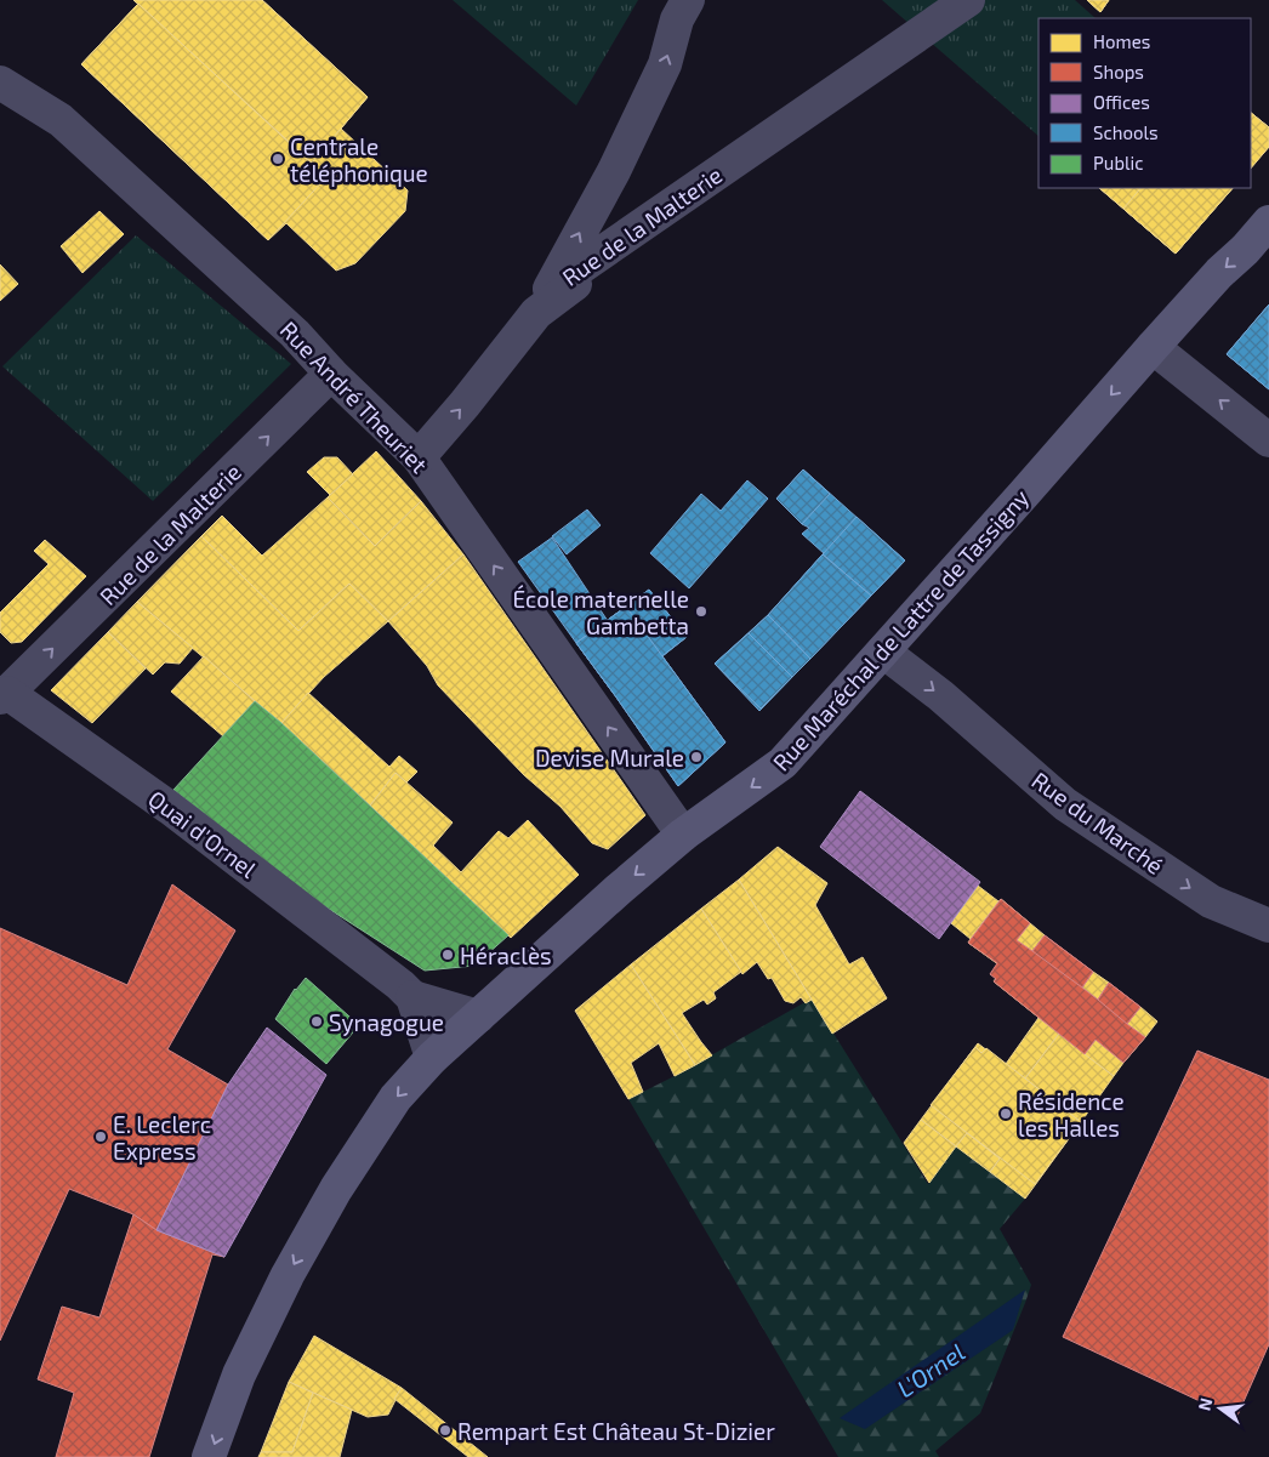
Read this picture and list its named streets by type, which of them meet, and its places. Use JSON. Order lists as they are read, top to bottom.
{
  "streets": {
    "main road": ["Rue Maréchal de Lattre de Tassigny"],
    "street": [
      "Rue de la Malterie",
      "Rue André Theuriet",
      "Rue du Marché",
      "Quai d'Ornel"
    ]
  },
  "crossings": [
    ["Rue de la Malterie", "Rue André Theuriet"],
    ["Rue de la Malterie", "Quai d'Ornel"],
    ["Rue André Theuriet", "Rue Maréchal de Lattre de Tassigny"],
    ["Rue Maréchal de Lattre de Tassigny", "Rue du Marché"]
  ],
  "one_way": ["Rue André Theuriet", "Rue Maréchal de Lattre de Tassigny", "Rue du Marché"],
  "water": ["L'Ornel"],
  "places": [
    "Centrale téléphonique",
    "École maternelle Gambetta",
    "Devise Murale",
    "Héraclès",
    "Synagogue",
    "Résidence les Halles",
    "E. Leclerc Express",
    "Rempart Est Château St-Dizier"
  ],
  "legend": [
    "Homes",
    "Shops",
    "Offices",
    "Schools",
    "Public"
  ],
  "north": "left"
}
